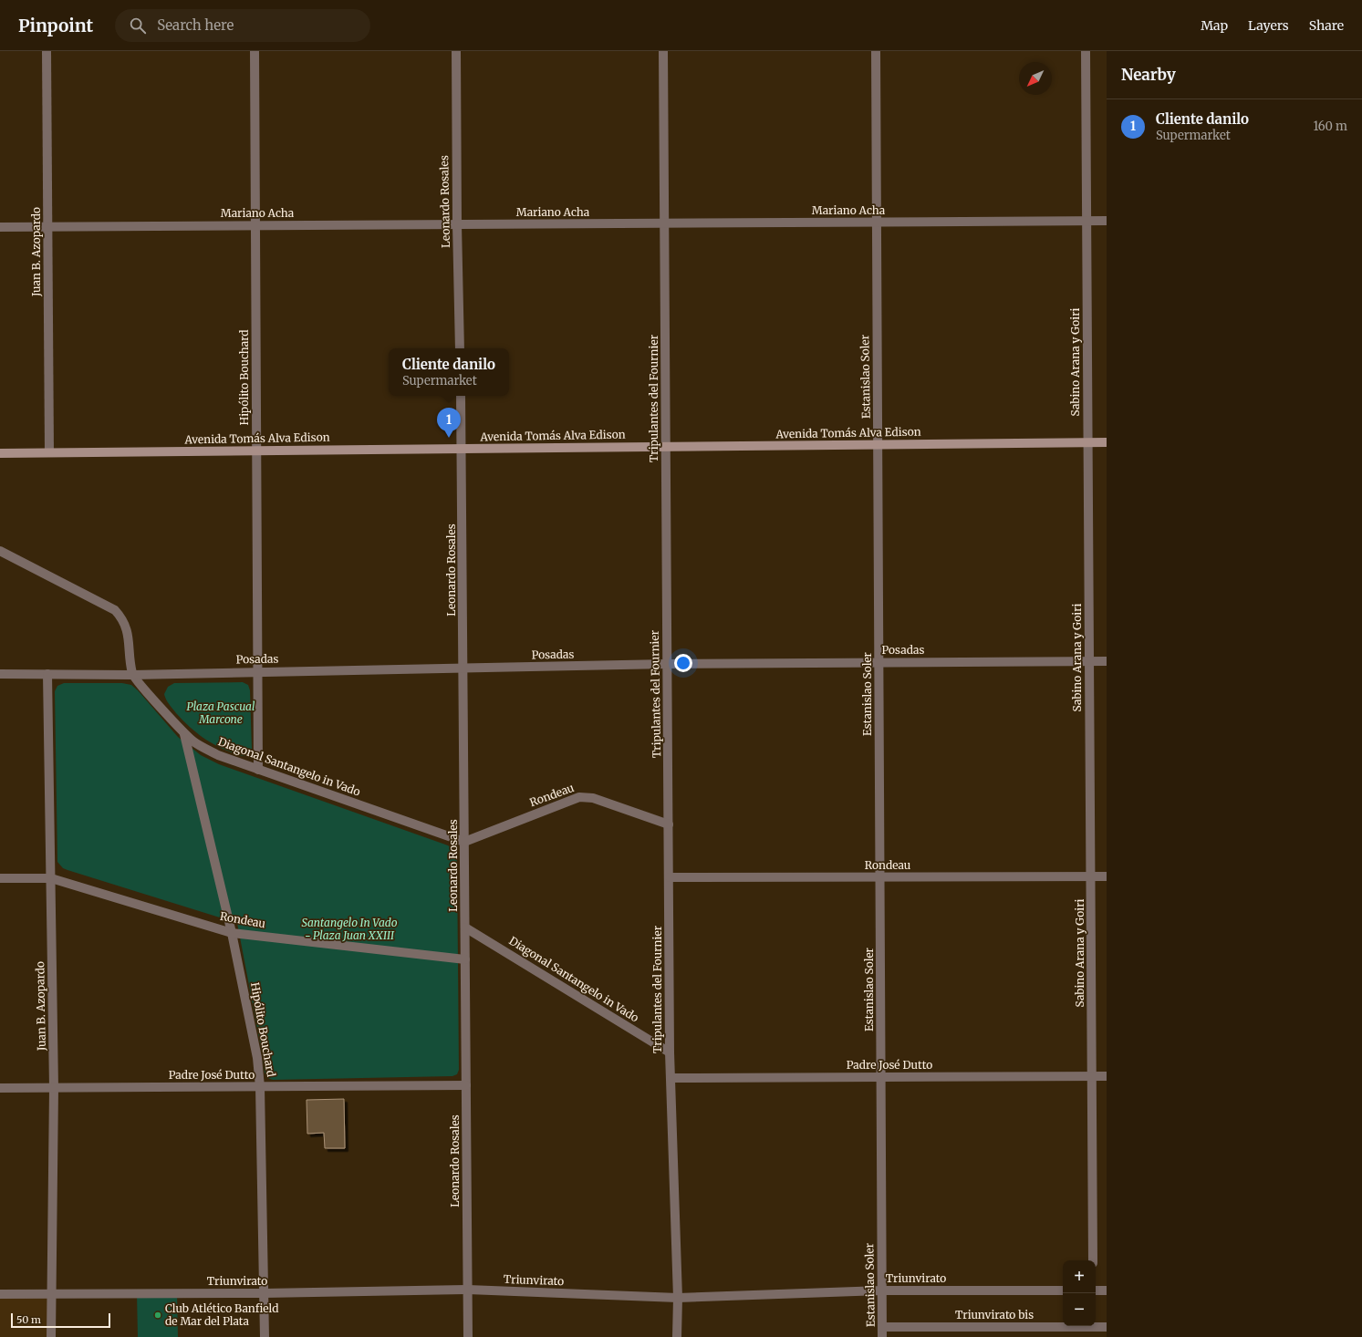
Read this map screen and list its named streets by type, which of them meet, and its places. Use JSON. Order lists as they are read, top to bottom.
{
  "streets": {
    "main road": ["Avenida Tomás Alva Edison"],
    "street": [
      "Leonardo Rosales",
      "Mariano Acha",
      "Juan B. Azopardo",
      "Sabino Arana y Goiri",
      "Estanislao Soler",
      "Hipólito Bouchard",
      "Tripulantes del Fournier",
      "Posadas",
      "Diagonal Santangelo in Vado",
      "Rondeau",
      "Padre José Dutto",
      "Triunvirato",
      "Triunvirato bis"
    ]
  },
  "crossings": [
    ["Leonardo Rosales", "Mariano Acha"],
    ["Leonardo Rosales", "Avenida Tomás Alva Edison"],
    ["Leonardo Rosales", "Posadas"],
    ["Leonardo Rosales", "Diagonal Santangelo in Vado"],
    ["Leonardo Rosales", "Rondeau"],
    ["Leonardo Rosales", "Padre José Dutto"],
    ["Leonardo Rosales", "Triunvirato"],
    ["Mariano Acha", "Juan B. Azopardo"],
    ["Mariano Acha", "Sabino Arana y Goiri"],
    ["Mariano Acha", "Estanislao Soler"],
    ["Mariano Acha", "Hipólito Bouchard"],
    ["Mariano Acha", "Tripulantes del Fournier"],
    ["Juan B. Azopardo", "Avenida Tomás Alva Edison"],
    ["Juan B. Azopardo", "Posadas"],
    ["Juan B. Azopardo", "Rondeau"],
    ["Juan B. Azopardo", "Padre José Dutto"],
    ["Juan B. Azopardo", "Triunvirato"],
    ["Sabino Arana y Goiri", "Avenida Tomás Alva Edison"],
    ["Sabino Arana y Goiri", "Posadas"],
    ["Sabino Arana y Goiri", "Rondeau"],
    ["Sabino Arana y Goiri", "Padre José Dutto"],
    ["Estanislao Soler", "Avenida Tomás Alva Edison"],
    ["Estanislao Soler", "Posadas"],
    ["Estanislao Soler", "Rondeau"],
    ["Estanislao Soler", "Padre José Dutto"],
    ["Estanislao Soler", "Triunvirato"],
    ["Estanislao Soler", "Triunvirato bis"],
    ["Hipólito Bouchard", "Avenida Tomás Alva Edison"],
    ["Hipólito Bouchard", "Posadas"],
    ["Hipólito Bouchard", "Diagonal Santangelo in Vado"],
    ["Hipólito Bouchard", "Rondeau"],
    ["Hipólito Bouchard", "Padre José Dutto"],
    ["Hipólito Bouchard", "Triunvirato"],
    ["Tripulantes del Fournier", "Avenida Tomás Alva Edison"],
    ["Tripulantes del Fournier", "Posadas"],
    ["Tripulantes del Fournier", "Diagonal Santangelo in Vado"],
    ["Tripulantes del Fournier", "Rondeau"],
    ["Tripulantes del Fournier", "Padre José Dutto"],
    ["Tripulantes del Fournier", "Triunvirato"],
    ["Posadas", "Diagonal Santangelo in Vado"],
    ["Diagonal Santangelo in Vado", "Rondeau"]
  ],
  "parks": ["Plaza Pascual Marcone", "Santangelo In Vado - Plaza Juan XXIII"],
  "places": ["Club Atlético Banfield de Mar del Plata"],
  "scale_bar": "50 m",
  "north": "bottom left",
  "page": {
    "header": "Pinpoint",
    "search": "Search here",
    "nav": ["Map", "Layers", "Share"],
    "heading": "Nearby",
    "list": [
      {
        "mark": "1",
        "name": "Cliente danilo",
        "note": "Supermarket",
        "value": "160 m"
      }
    ],
    "popup": ["Cliente danilo", "Supermarket"],
    "pins": "1",
    "map_buttons": ["+", "−"],
    "scale": "50 m"
  }
}
